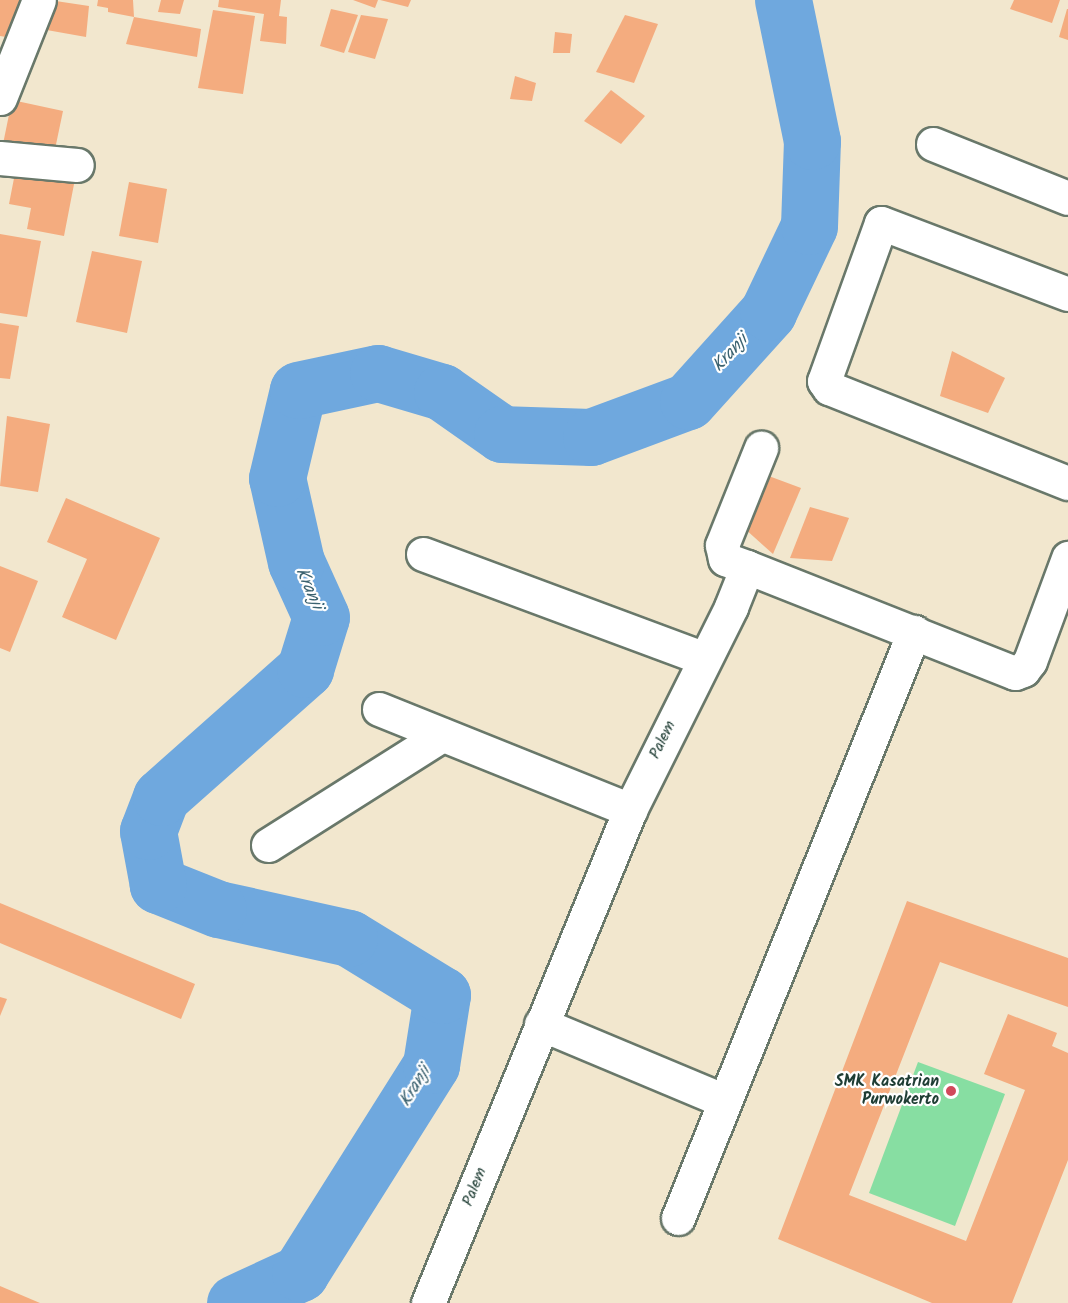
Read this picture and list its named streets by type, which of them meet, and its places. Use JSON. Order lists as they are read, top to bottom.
{
  "streets": {
    "street": ["Palem"]
  },
  "water": ["Kranji"],
  "places": ["SMK Kasatrian Purwokerto"]
}
